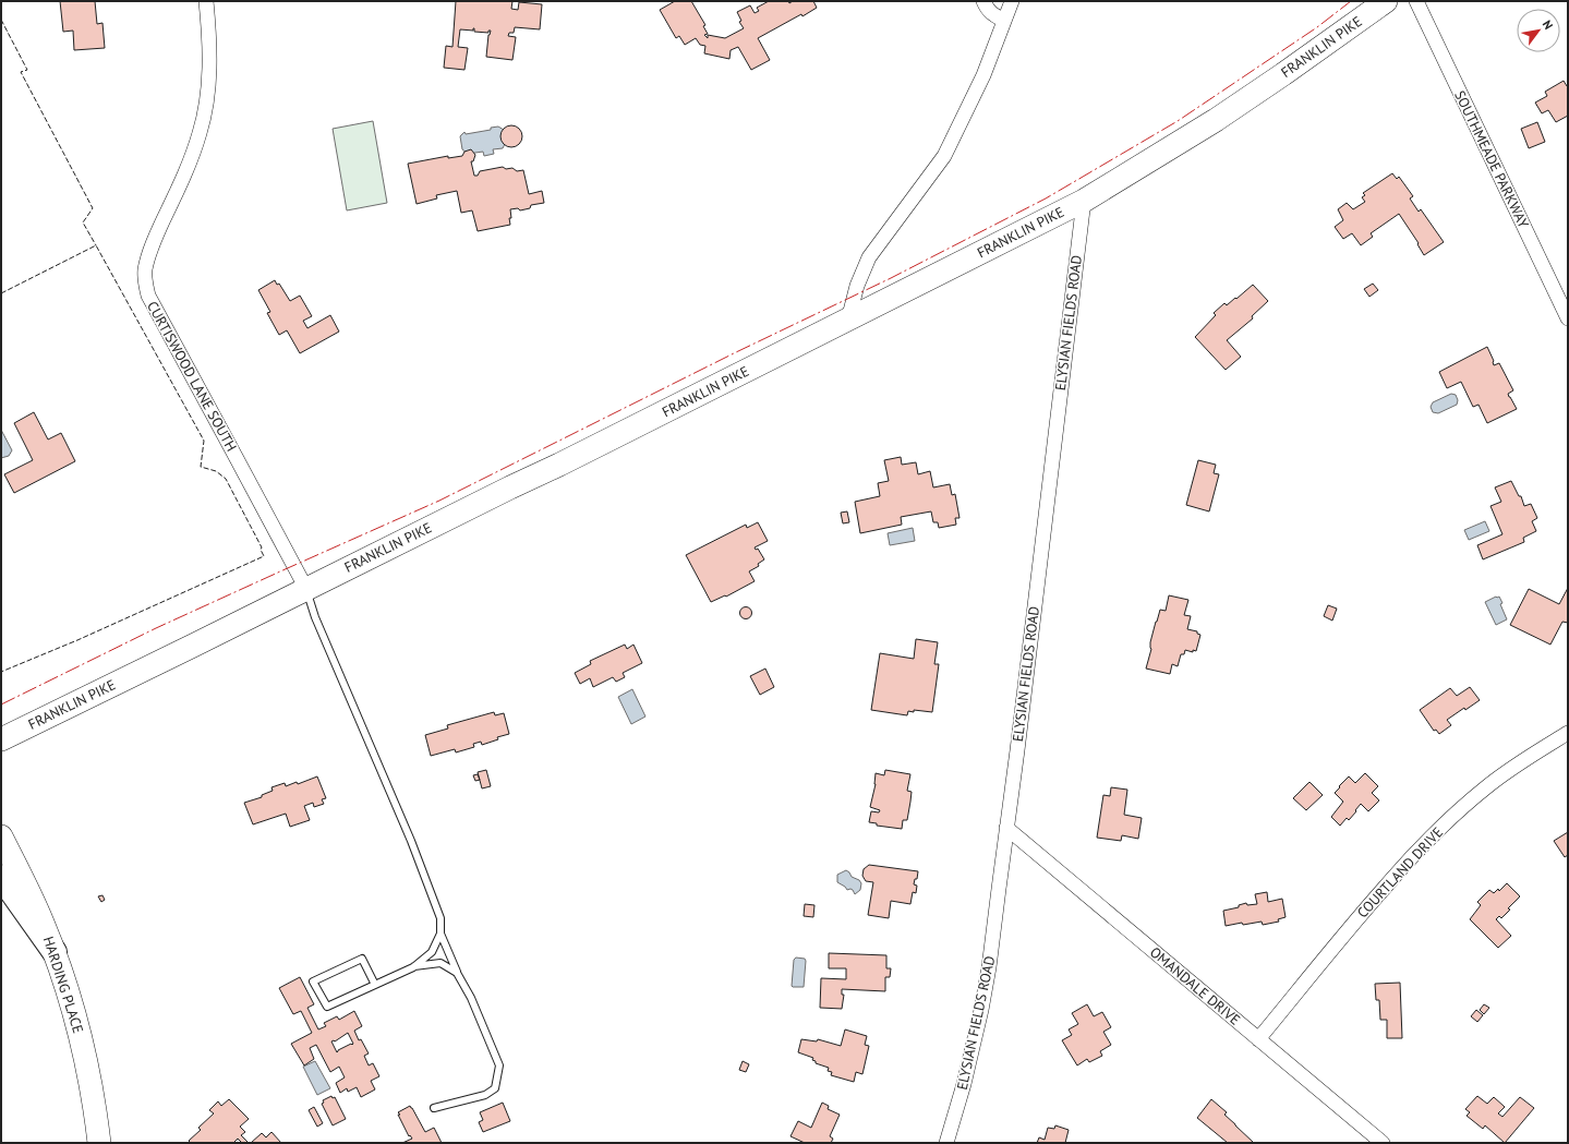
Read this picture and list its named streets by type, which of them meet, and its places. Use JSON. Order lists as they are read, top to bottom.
{
  "streets": {
    "main road": ["FRANKLIN PIKE", "HARDING PLACE"],
    "street": [
      "SOUTHMEADE PARKWAY",
      "ELYSIAN FIELDS ROAD",
      "CURTISWOOD LANE SOUTH",
      "COURTLAND DRIVE",
      "OMANDALE DRIVE"
    ]
  },
  "crossings": [
    ["FRANKLIN PIKE", "ELYSIAN FIELDS ROAD"],
    ["FRANKLIN PIKE", "CURTISWOOD LANE SOUTH"],
    ["ELYSIAN FIELDS ROAD", "OMANDALE DRIVE"],
    ["COURTLAND DRIVE", "OMANDALE DRIVE"]
  ],
  "north": "top right"
}
